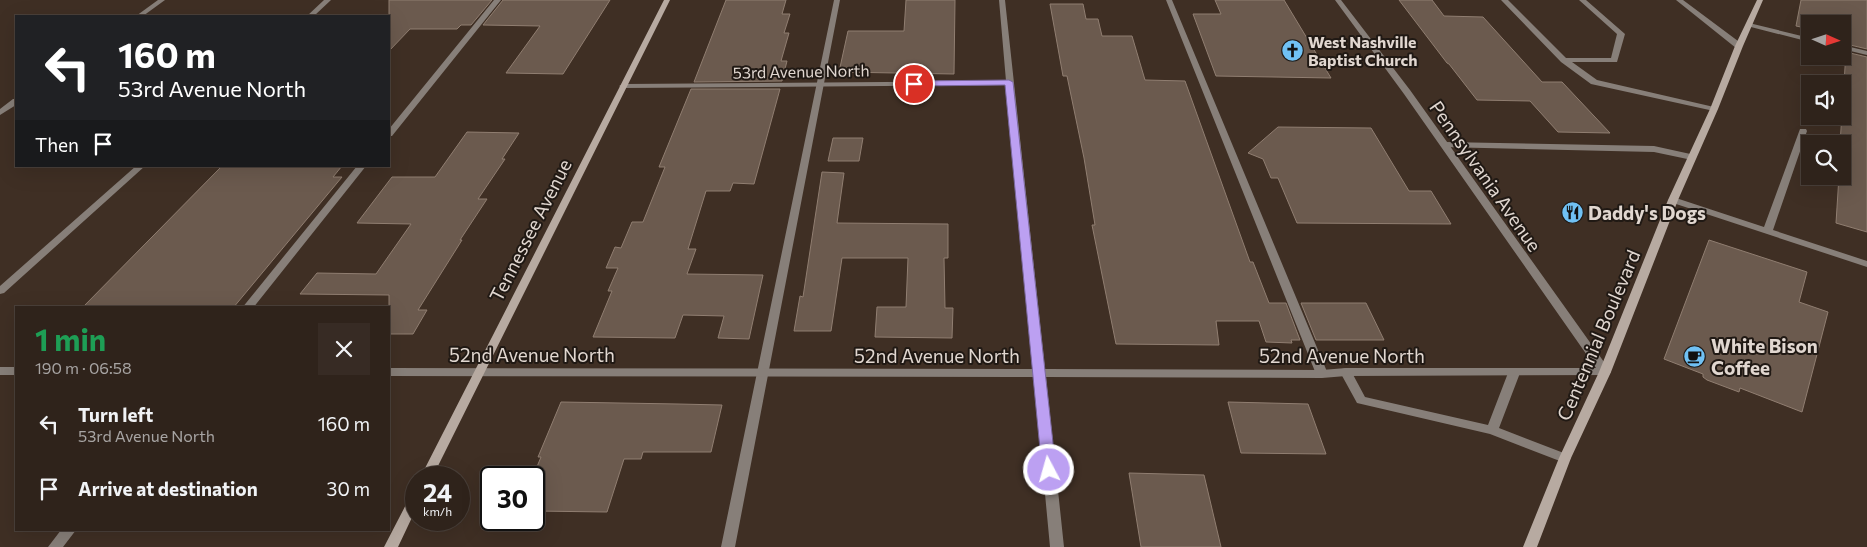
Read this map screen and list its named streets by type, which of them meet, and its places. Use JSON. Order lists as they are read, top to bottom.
{
  "streets": {
    "main road": ["Tennessee Avenue", "Centennial Boulevard"],
    "street": ["53rd Avenue North", "Pennsylvania Avenue", "52nd Avenue North"]
  },
  "crossings": [
    ["53rd Avenue North", "Tennessee Avenue"],
    ["Pennsylvania Avenue", "Centennial Boulevard"],
    ["Pennsylvania Avenue", "52nd Avenue North"],
    ["Tennessee Avenue", "52nd Avenue North"],
    ["Centennial Boulevard", "52nd Avenue North"]
  ],
  "places": {
    "church": ["West Nashville Baptist Church"],
    "restaurant": ["Daddy's Dogs"],
    "cafe": ["White Bison Coffee"]
  },
  "north": "right",
  "page": {
    "turn": ["160 m", "53rd Avenue North"],
    "then": "Then",
    "heading": ["1 min", "190 m · 06:58"],
    "list": [
      {
        "name": "Turn left",
        "note": "53rd Avenue North",
        "value": "160 m"
      },
      {
        "name": "Arrive at destination",
        "value": "30 m"
      }
    ],
    "speed": "24 km/h",
    "limit": "30"
  }
}
